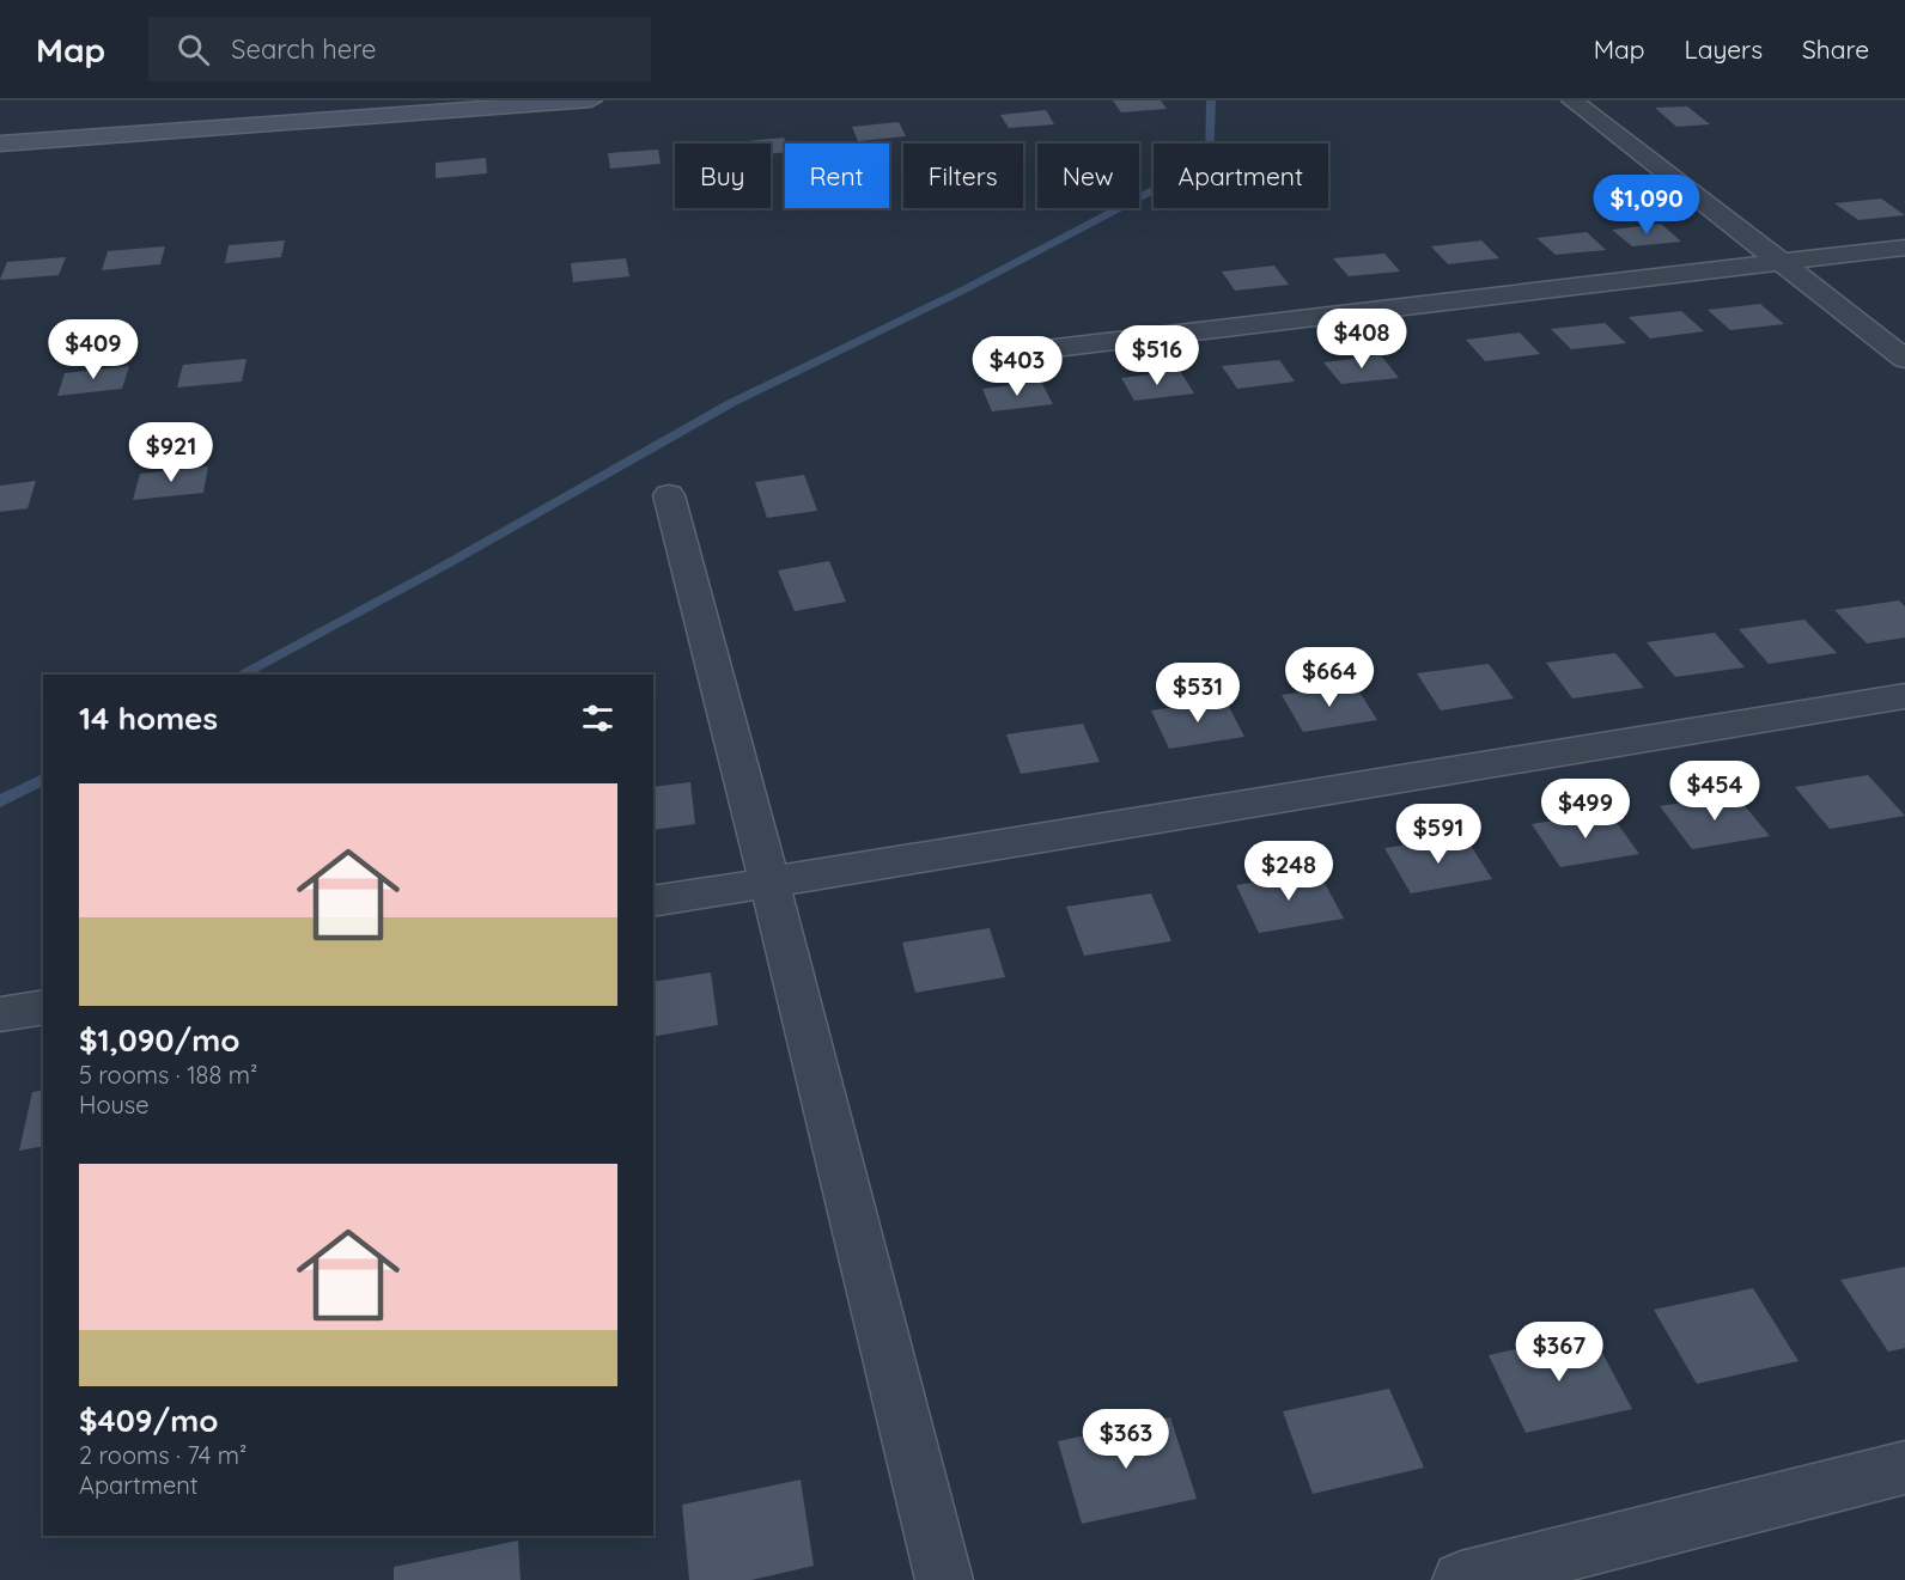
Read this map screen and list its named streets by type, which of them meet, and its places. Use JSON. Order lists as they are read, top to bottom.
{
  "page": {
    "header": "Map",
    "search": "Search here",
    "nav": ["Map", "Layers", "Share"],
    "chip": [
      "Buy",
      "Rent",
      "Filters",
      "New",
      "Apartment"
    ],
    "price": [
      "$1,090",
      "$408",
      "$409",
      "$516",
      "$403",
      "$921",
      "$664",
      "$531",
      "$454",
      "$499",
      "$591",
      "$248",
      "$367",
      "$363"
    ],
    "heading": "14 homes",
    "list": [
      {
        "name": "$1,090/mo",
        "note": "5 rooms · 188 m² · House"
      },
      {
        "name": "$409/mo",
        "note": "2 rooms · 74 m² · Apartment"
      }
    ]
  }
}
